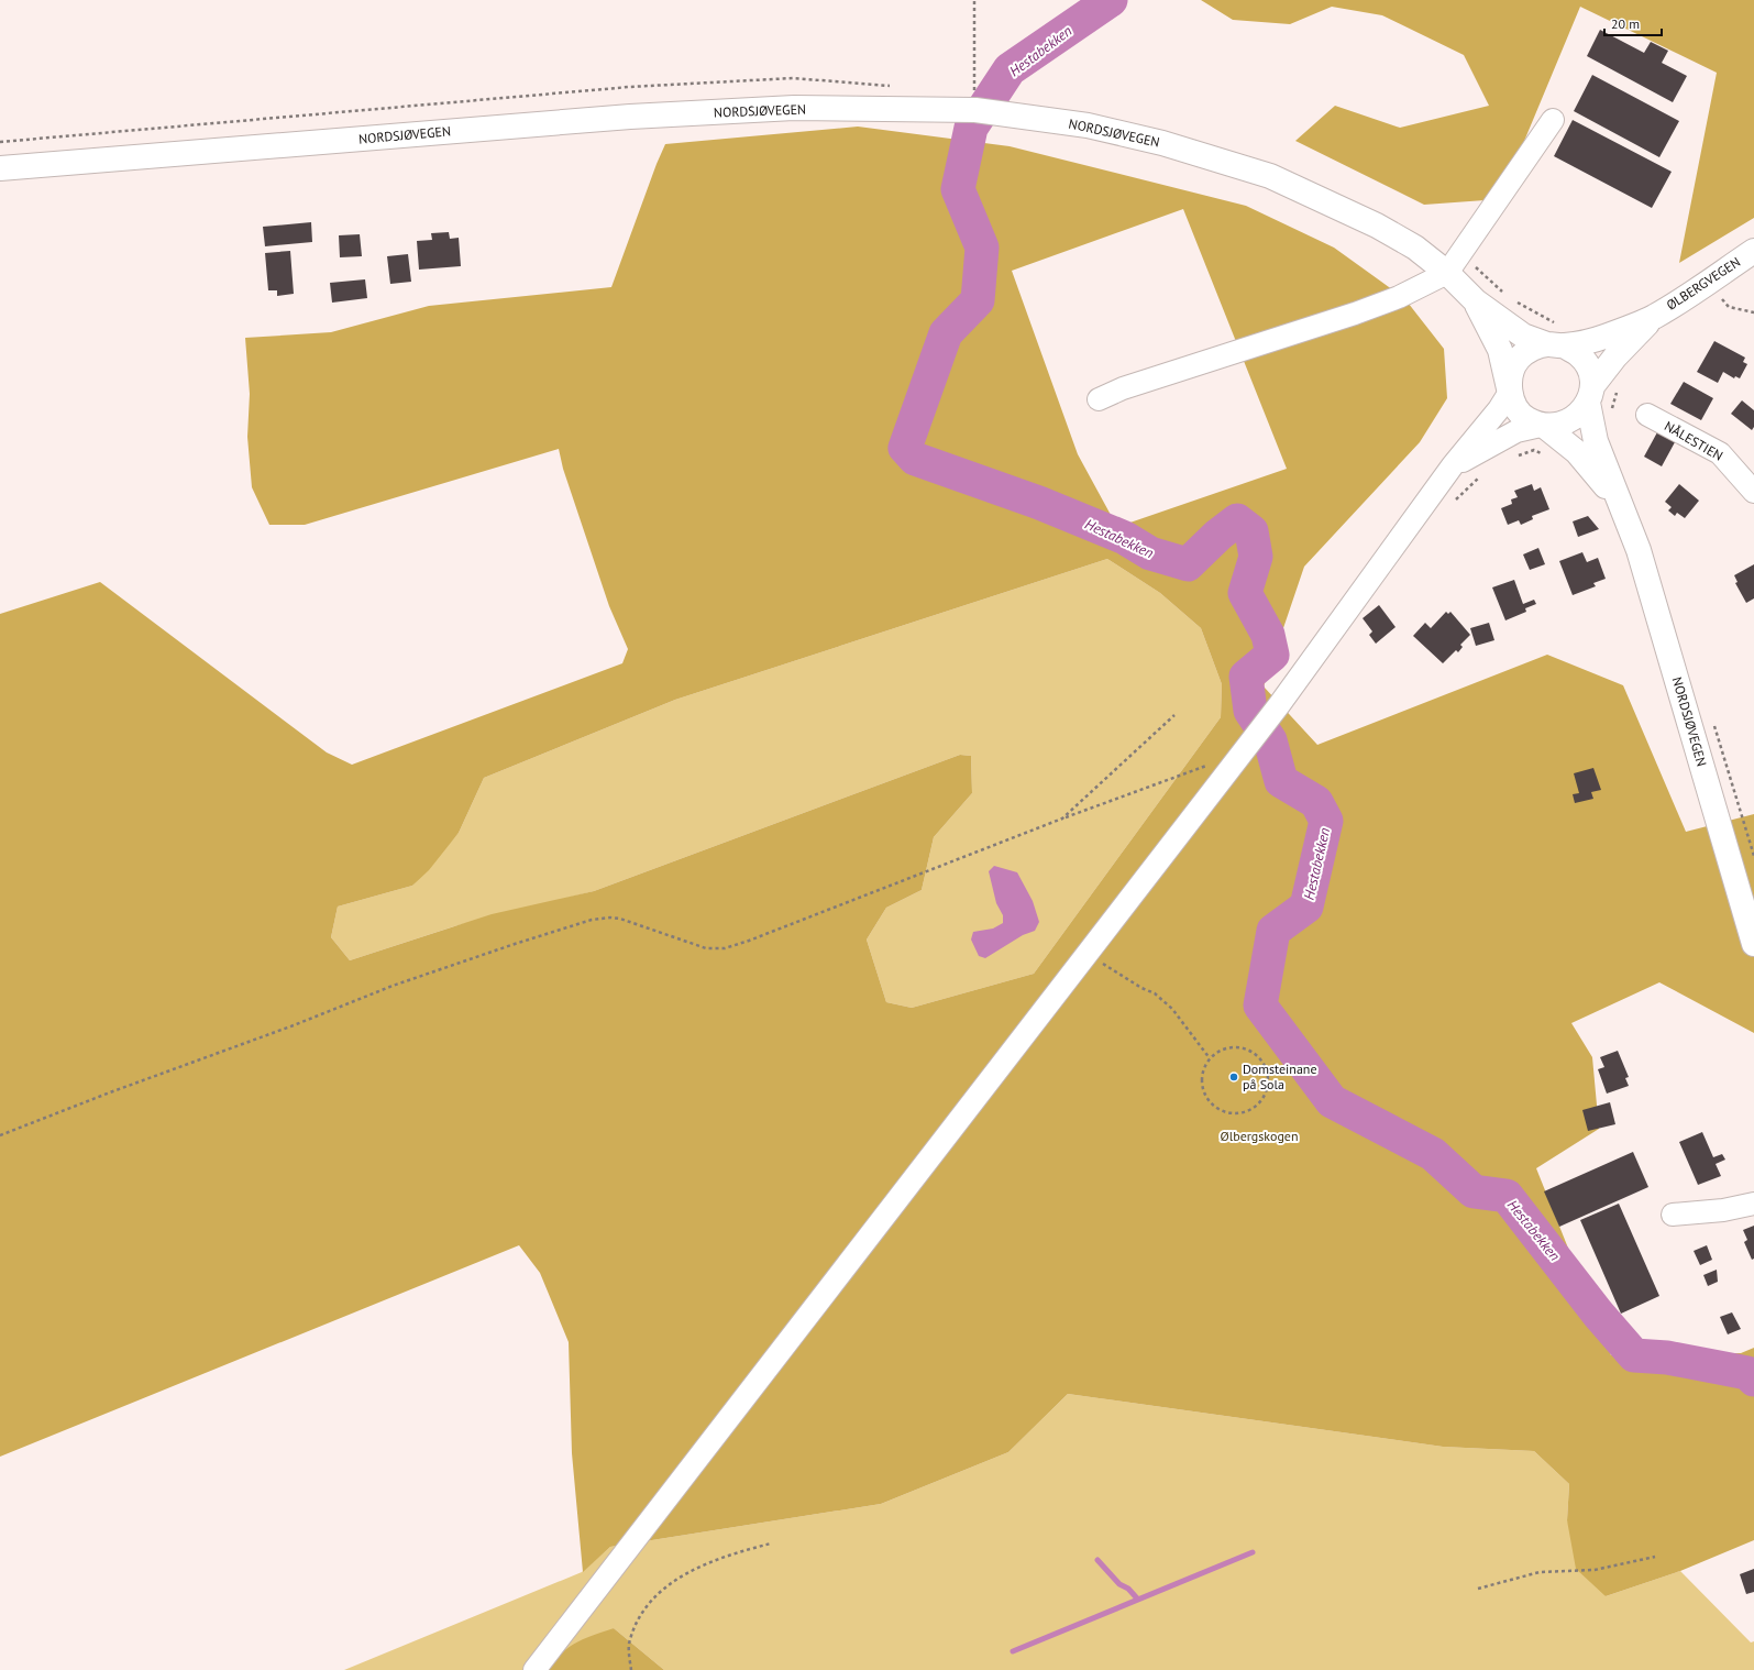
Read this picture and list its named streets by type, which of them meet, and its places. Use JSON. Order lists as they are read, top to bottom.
{
  "streets": {
    "main road": ["NORDSJØVEGEN", "ØLBERGVEGEN"],
    "street": ["NÅLESTIEN"]
  },
  "crossings": [
    ["NORDSJØVEGEN", "ØLBERGVEGEN"]
  ],
  "water": ["Hestabekken"],
  "parks": ["Ølbergskogen"],
  "places": ["Domsteinane på Sola"],
  "scale_bar": "20 m"
}
